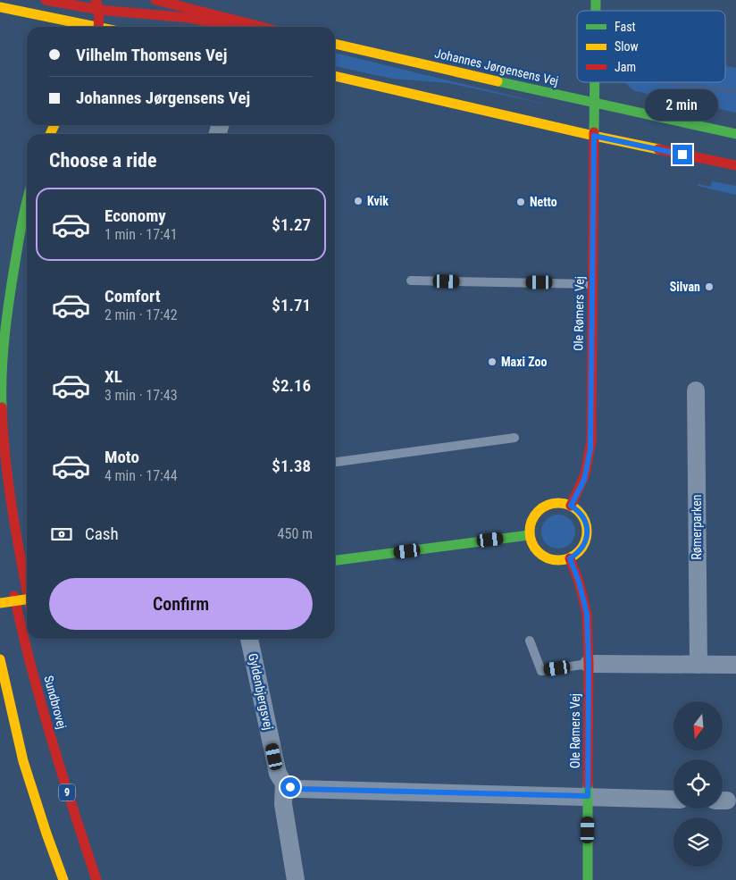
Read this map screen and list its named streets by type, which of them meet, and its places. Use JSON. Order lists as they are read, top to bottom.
{
  "streets": {
    "street": [
      "Johannes Jørgensens Vej",
      "Ole Rømers Vej",
      "Rømerparken",
      "Gyldenbjergsvej",
      "Sundbrovej",
      "9"
    ]
  },
  "crossings": [
    ["Johannes Jørgensens Vej", "Ole Rømers Vej"]
  ],
  "places": [
    "Kvik",
    "Netto",
    "Silvan",
    "Maxi Zoo"
  ],
  "legend": ["Fast", "Slow", "Jam"],
  "north": "bottom",
  "page": {
    "banner": ["Vilhelm Thomsens Vej", "Johannes Jørgensens Vej"],
    "bubble": "2 min",
    "heading": "Choose a ride",
    "list": [
      {
        "name": "Economy",
        "note": "1 min · 17:41",
        "value": "$1.27"
      },
      {
        "name": "Comfort",
        "note": "2 min · 17:42",
        "value": "$1.71"
      },
      {
        "name": "XL",
        "note": "3 min · 17:43",
        "value": "$2.16"
      },
      {
        "name": "Moto",
        "note": "4 min · 17:44",
        "value": "$1.38"
      }
    ],
    "pay": ["Cash", "450 m"],
    "buttons": "Confirm"
  }
}
